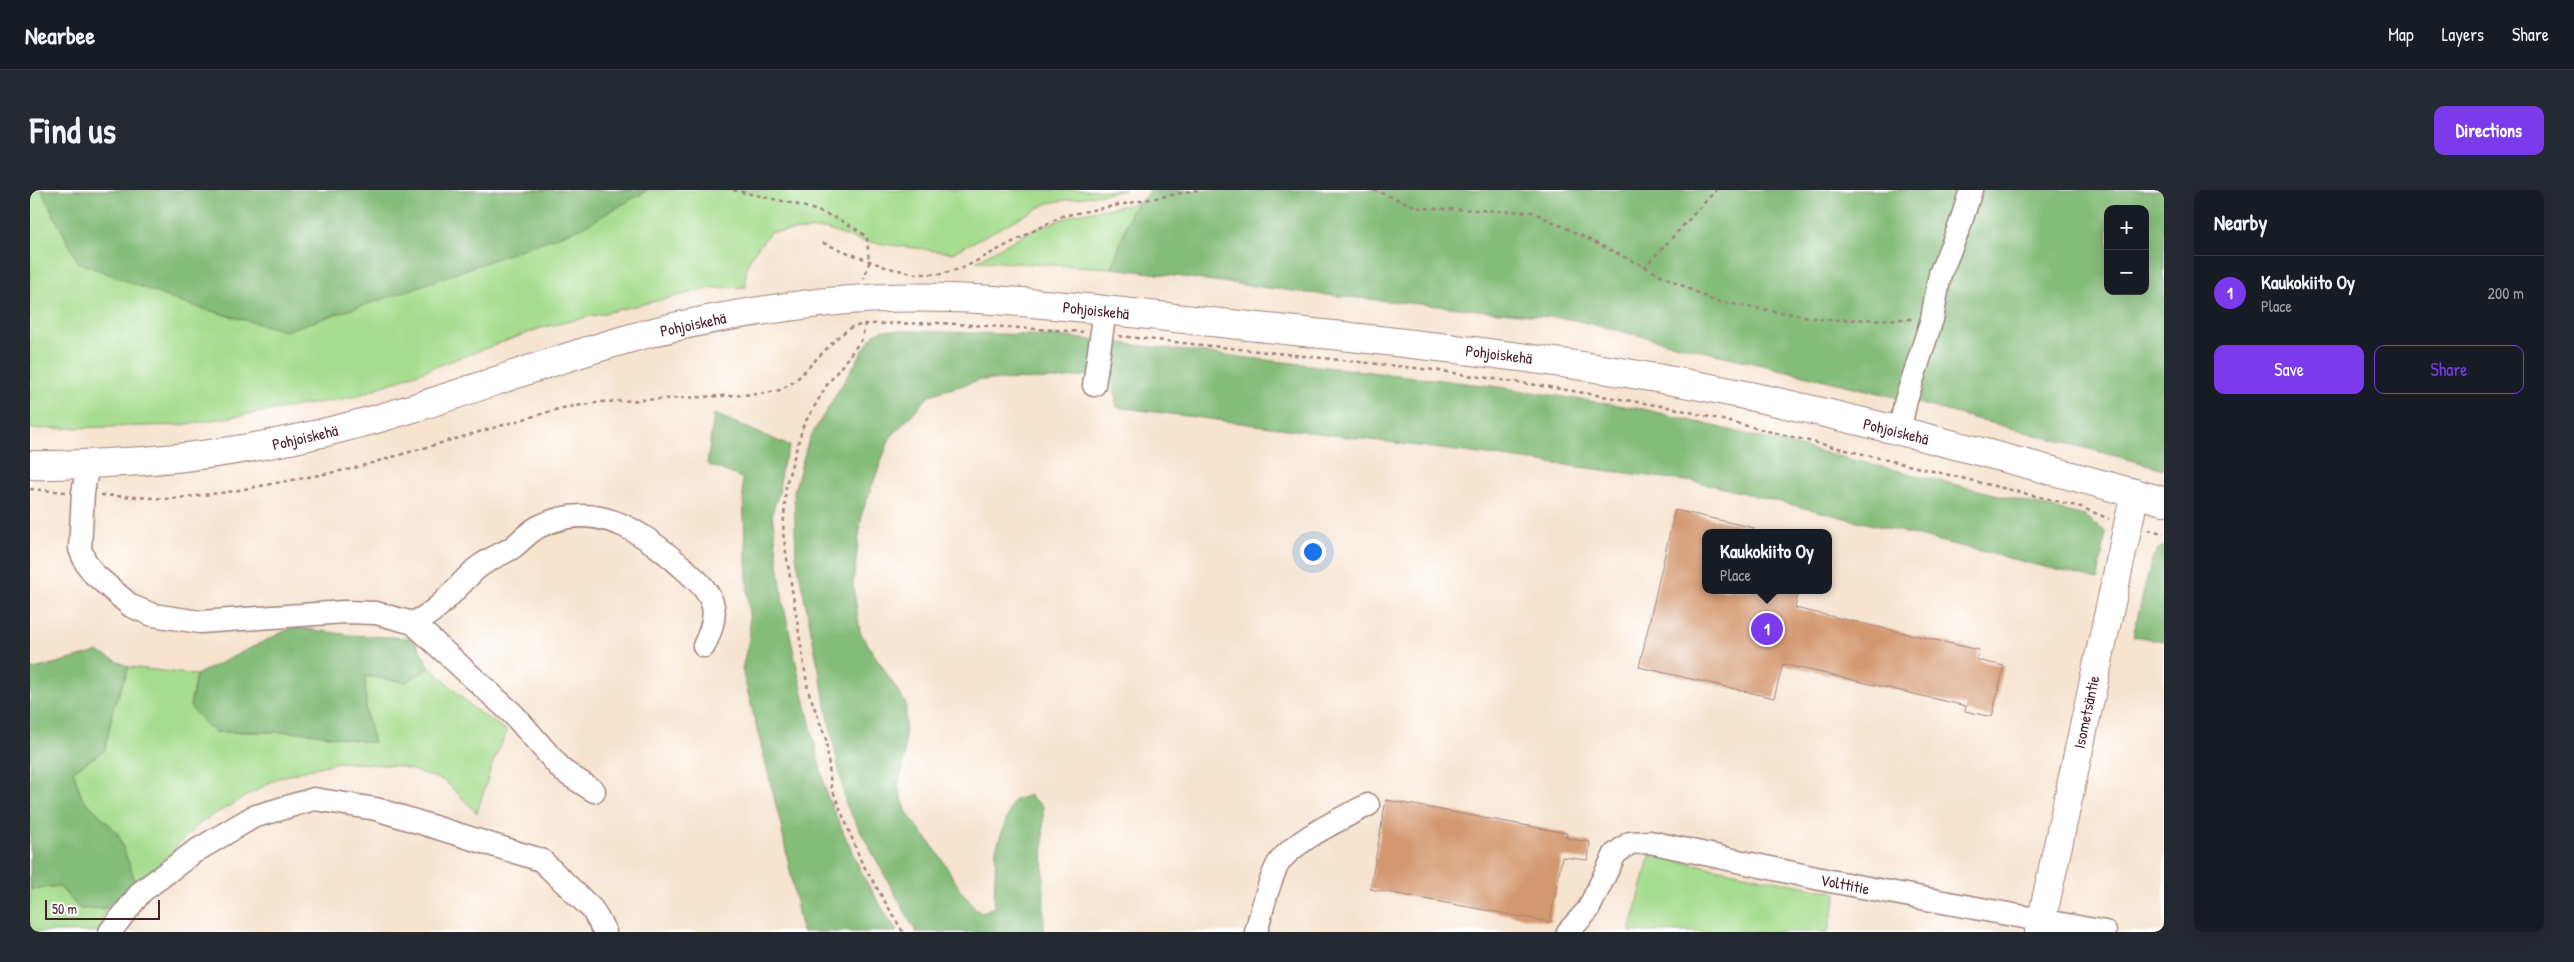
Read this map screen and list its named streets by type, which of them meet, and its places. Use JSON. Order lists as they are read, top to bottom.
{
  "streets": {
    "main road": ["Pohjoiskehä", "Isometsäntie"],
    "street": ["Volttitie"]
  },
  "crossings": [
    ["Pohjoiskehä", "Isometsäntie"],
    ["Isometsäntie", "Volttitie"]
  ],
  "scale_bar": "50 m",
  "page": {
    "header": "Nearbee",
    "nav": ["Map", "Layers", "Share"],
    "buttons": [
      "Directions",
      ["Save", "Share"]
    ],
    "title": "Find us",
    "heading": "Nearby",
    "map_buttons": ["+", "−"],
    "list": [
      {
        "mark": "1",
        "name": "Kaukokiito Oy",
        "note": "Place",
        "value": "200 m"
      }
    ],
    "popup": ["Kaukokiito Oy", "Place"],
    "pins": "1",
    "scale": "50 m"
  }
}
